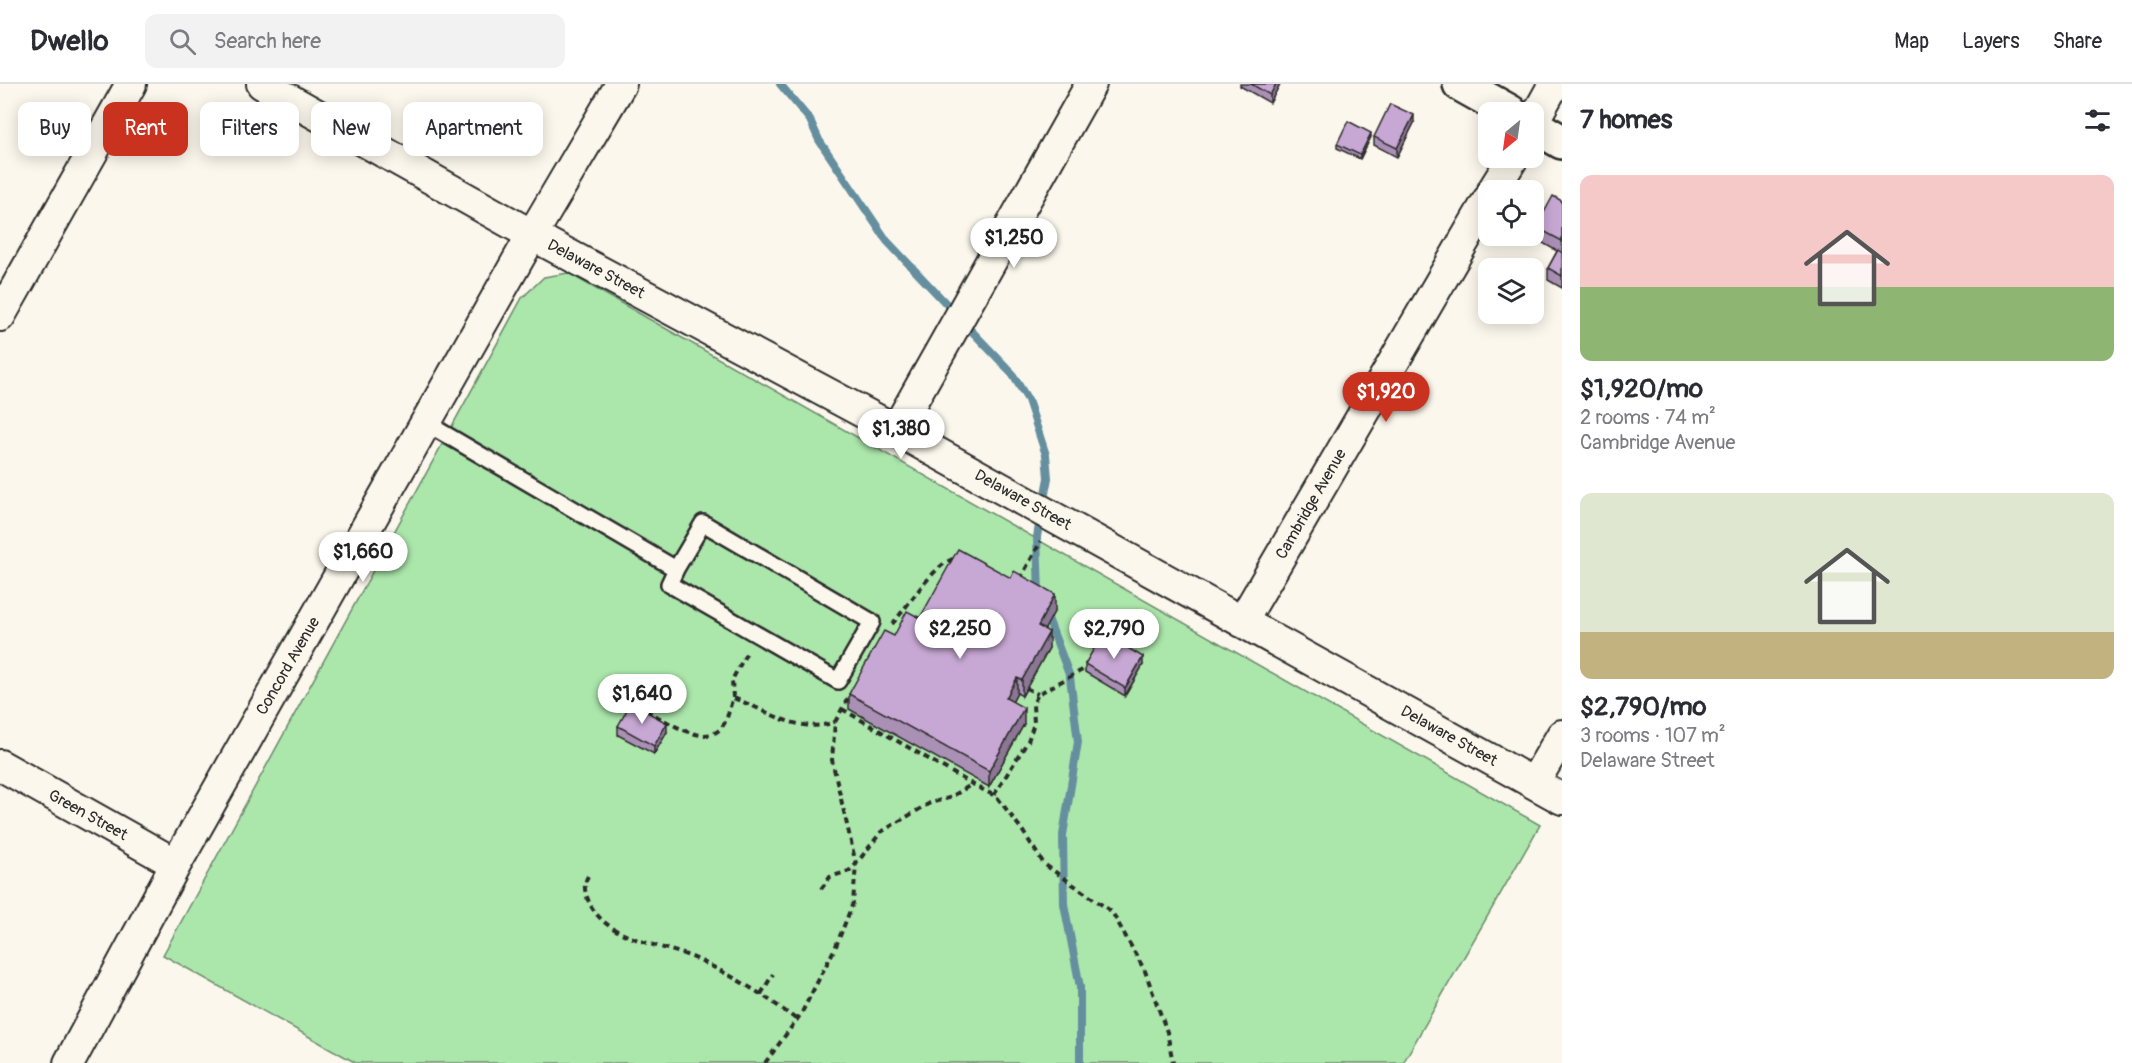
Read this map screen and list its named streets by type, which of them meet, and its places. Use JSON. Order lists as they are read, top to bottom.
{
  "streets": {
    "street": [
      "Delaware Street",
      "Cambridge Avenue",
      "Concord Avenue",
      "Green Street"
    ]
  },
  "crossings": [
    ["Delaware Street", "Cambridge Avenue"],
    ["Delaware Street", "Concord Avenue"],
    ["Concord Avenue", "Green Street"]
  ],
  "north": "bottom left",
  "page": {
    "header": "Dwello",
    "search": "Search here",
    "nav": ["Map", "Layers", "Share"],
    "heading": "7 homes",
    "chip": [
      "Buy",
      "Rent",
      "Filters",
      "New",
      "Apartment"
    ],
    "list": [
      {
        "name": "$1,920/mo",
        "note": "2 rooms · 74 m² · Cambridge Avenue"
      },
      {
        "name": "$2,790/mo",
        "note": "3 rooms · 107 m² · Delaware Street"
      }
    ],
    "price": [
      "$1,250",
      "$1,920",
      "$1,380",
      "$1,660",
      "$2,250",
      "$2,790",
      "$1,640"
    ]
  }
}
